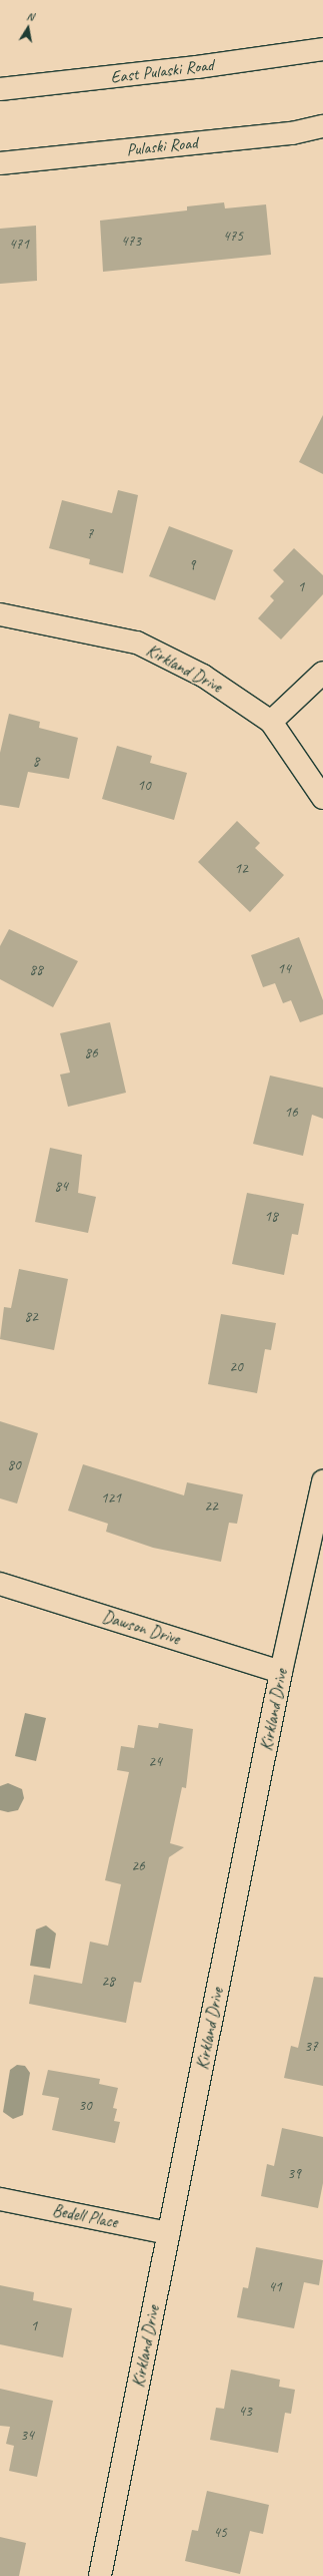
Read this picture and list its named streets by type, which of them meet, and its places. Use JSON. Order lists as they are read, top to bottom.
{
  "streets": {
    "street": [
      "East Pulaski Road",
      "Pulaski Road",
      "Kirkland Drive",
      "Dawson Drive",
      "Bedell Place"
    ]
  },
  "crossings": [
    ["Kirkland Drive", "Dawson Drive"],
    ["Kirkland Drive", "Bedell Place"]
  ],
  "house_numbers": [
    "475",
    "473",
    "471",
    "7",
    "9",
    "1",
    "8",
    "10",
    "12",
    "14",
    "88",
    "86",
    "16",
    "84",
    "18",
    "82",
    "20",
    "80",
    "121",
    "22",
    "24",
    "26",
    "28",
    "37",
    "30",
    "39",
    "41",
    "1",
    "43",
    "34",
    "45"
  ],
  "north": "top"
}
